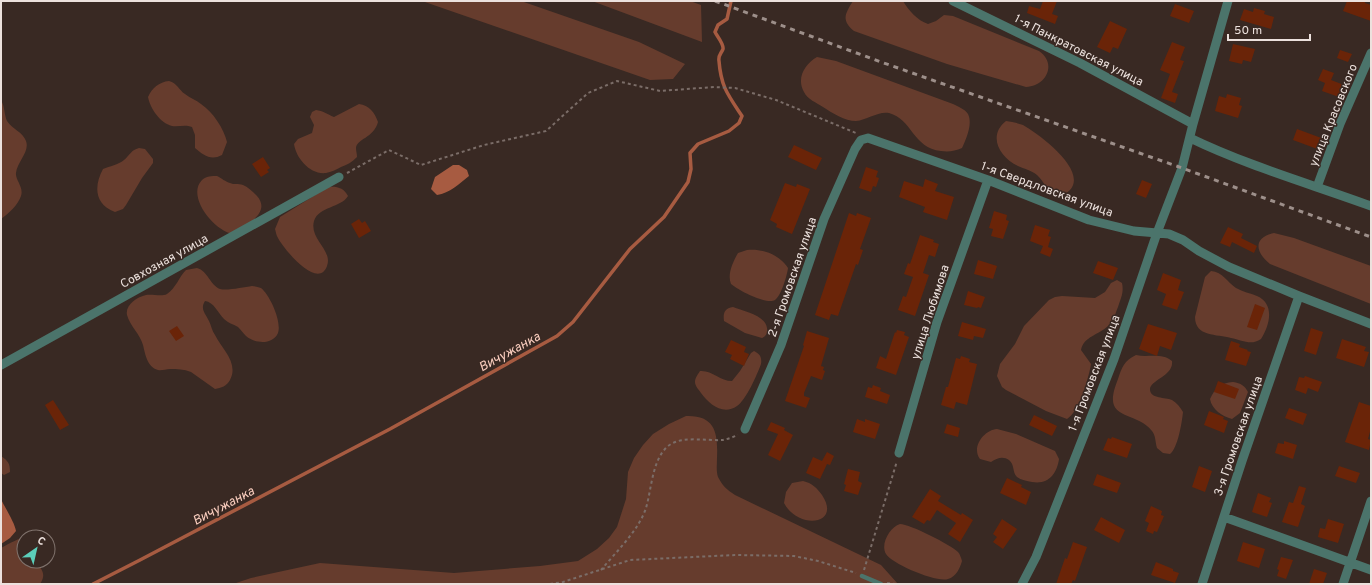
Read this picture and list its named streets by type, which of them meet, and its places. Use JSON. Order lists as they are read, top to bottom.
{
  "streets": {
    "street": [
      "1-я Панкратовская улица",
      "улица Красовского",
      "1-я Свердловская улица",
      "Совхозная улица",
      "2-я Громовская улица",
      "улица Любимова",
      "1-я Громовская улица",
      "3-я Громовская улица"
    ]
  },
  "crossings": [
    ["1-я Панкратовская улица", "1-я Громовская улица"],
    ["1-я Свердловская улица", "2-я Громовская улица"],
    ["1-я Свердловская улица", "улица Любимова"],
    ["1-я Свердловская улица", "1-я Громовская улица"],
    ["1-я Свердловская улица", "3-я Громовская улица"]
  ],
  "water": ["Вичужанка"],
  "scale_bar": "50 m",
  "north": "top right"
}
